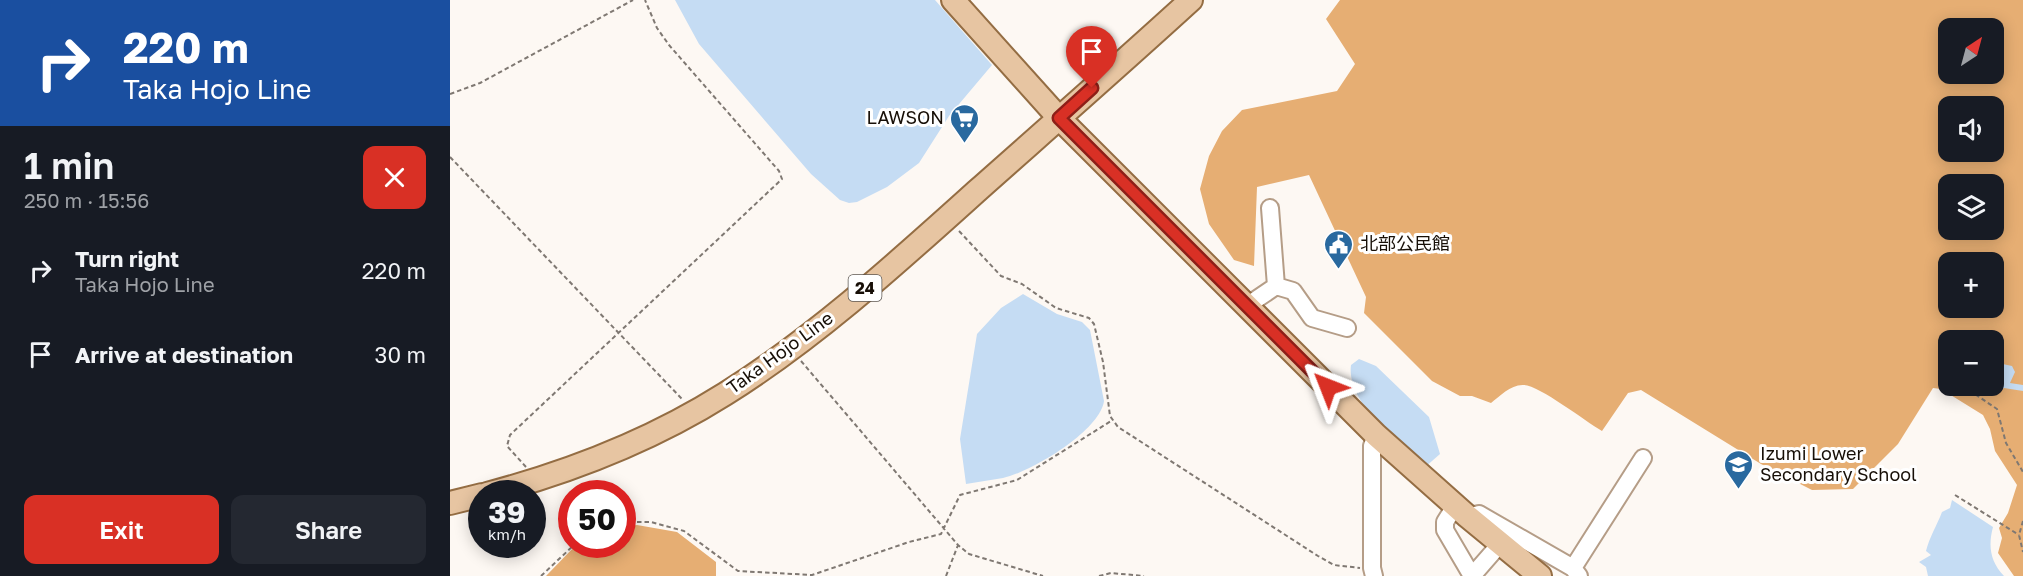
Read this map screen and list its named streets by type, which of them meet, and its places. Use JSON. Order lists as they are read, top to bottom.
{
  "streets": {
    "main road": ["24", "Taka Hojo Line"]
  },
  "places": {
    "supermarket": ["LAWSON"],
    "public building": ["北部公民館"],
    "school or university": ["Izumi Lower Secondary School"]
  },
  "north": "top right",
  "page": {
    "turn": ["220 m", "Taka Hojo Line"],
    "map_buttons": ["+", "−"],
    "heading": ["1 min", "250 m · 15:56"],
    "list": [
      {
        "name": "Turn right",
        "note": "Taka Hojo Line",
        "value": "220 m"
      },
      {
        "name": "Arrive at destination",
        "value": "30 m"
      }
    ],
    "speed": "39 km/h",
    "limit": "50",
    "buttons": ["Exit", "Share"]
  }
}
